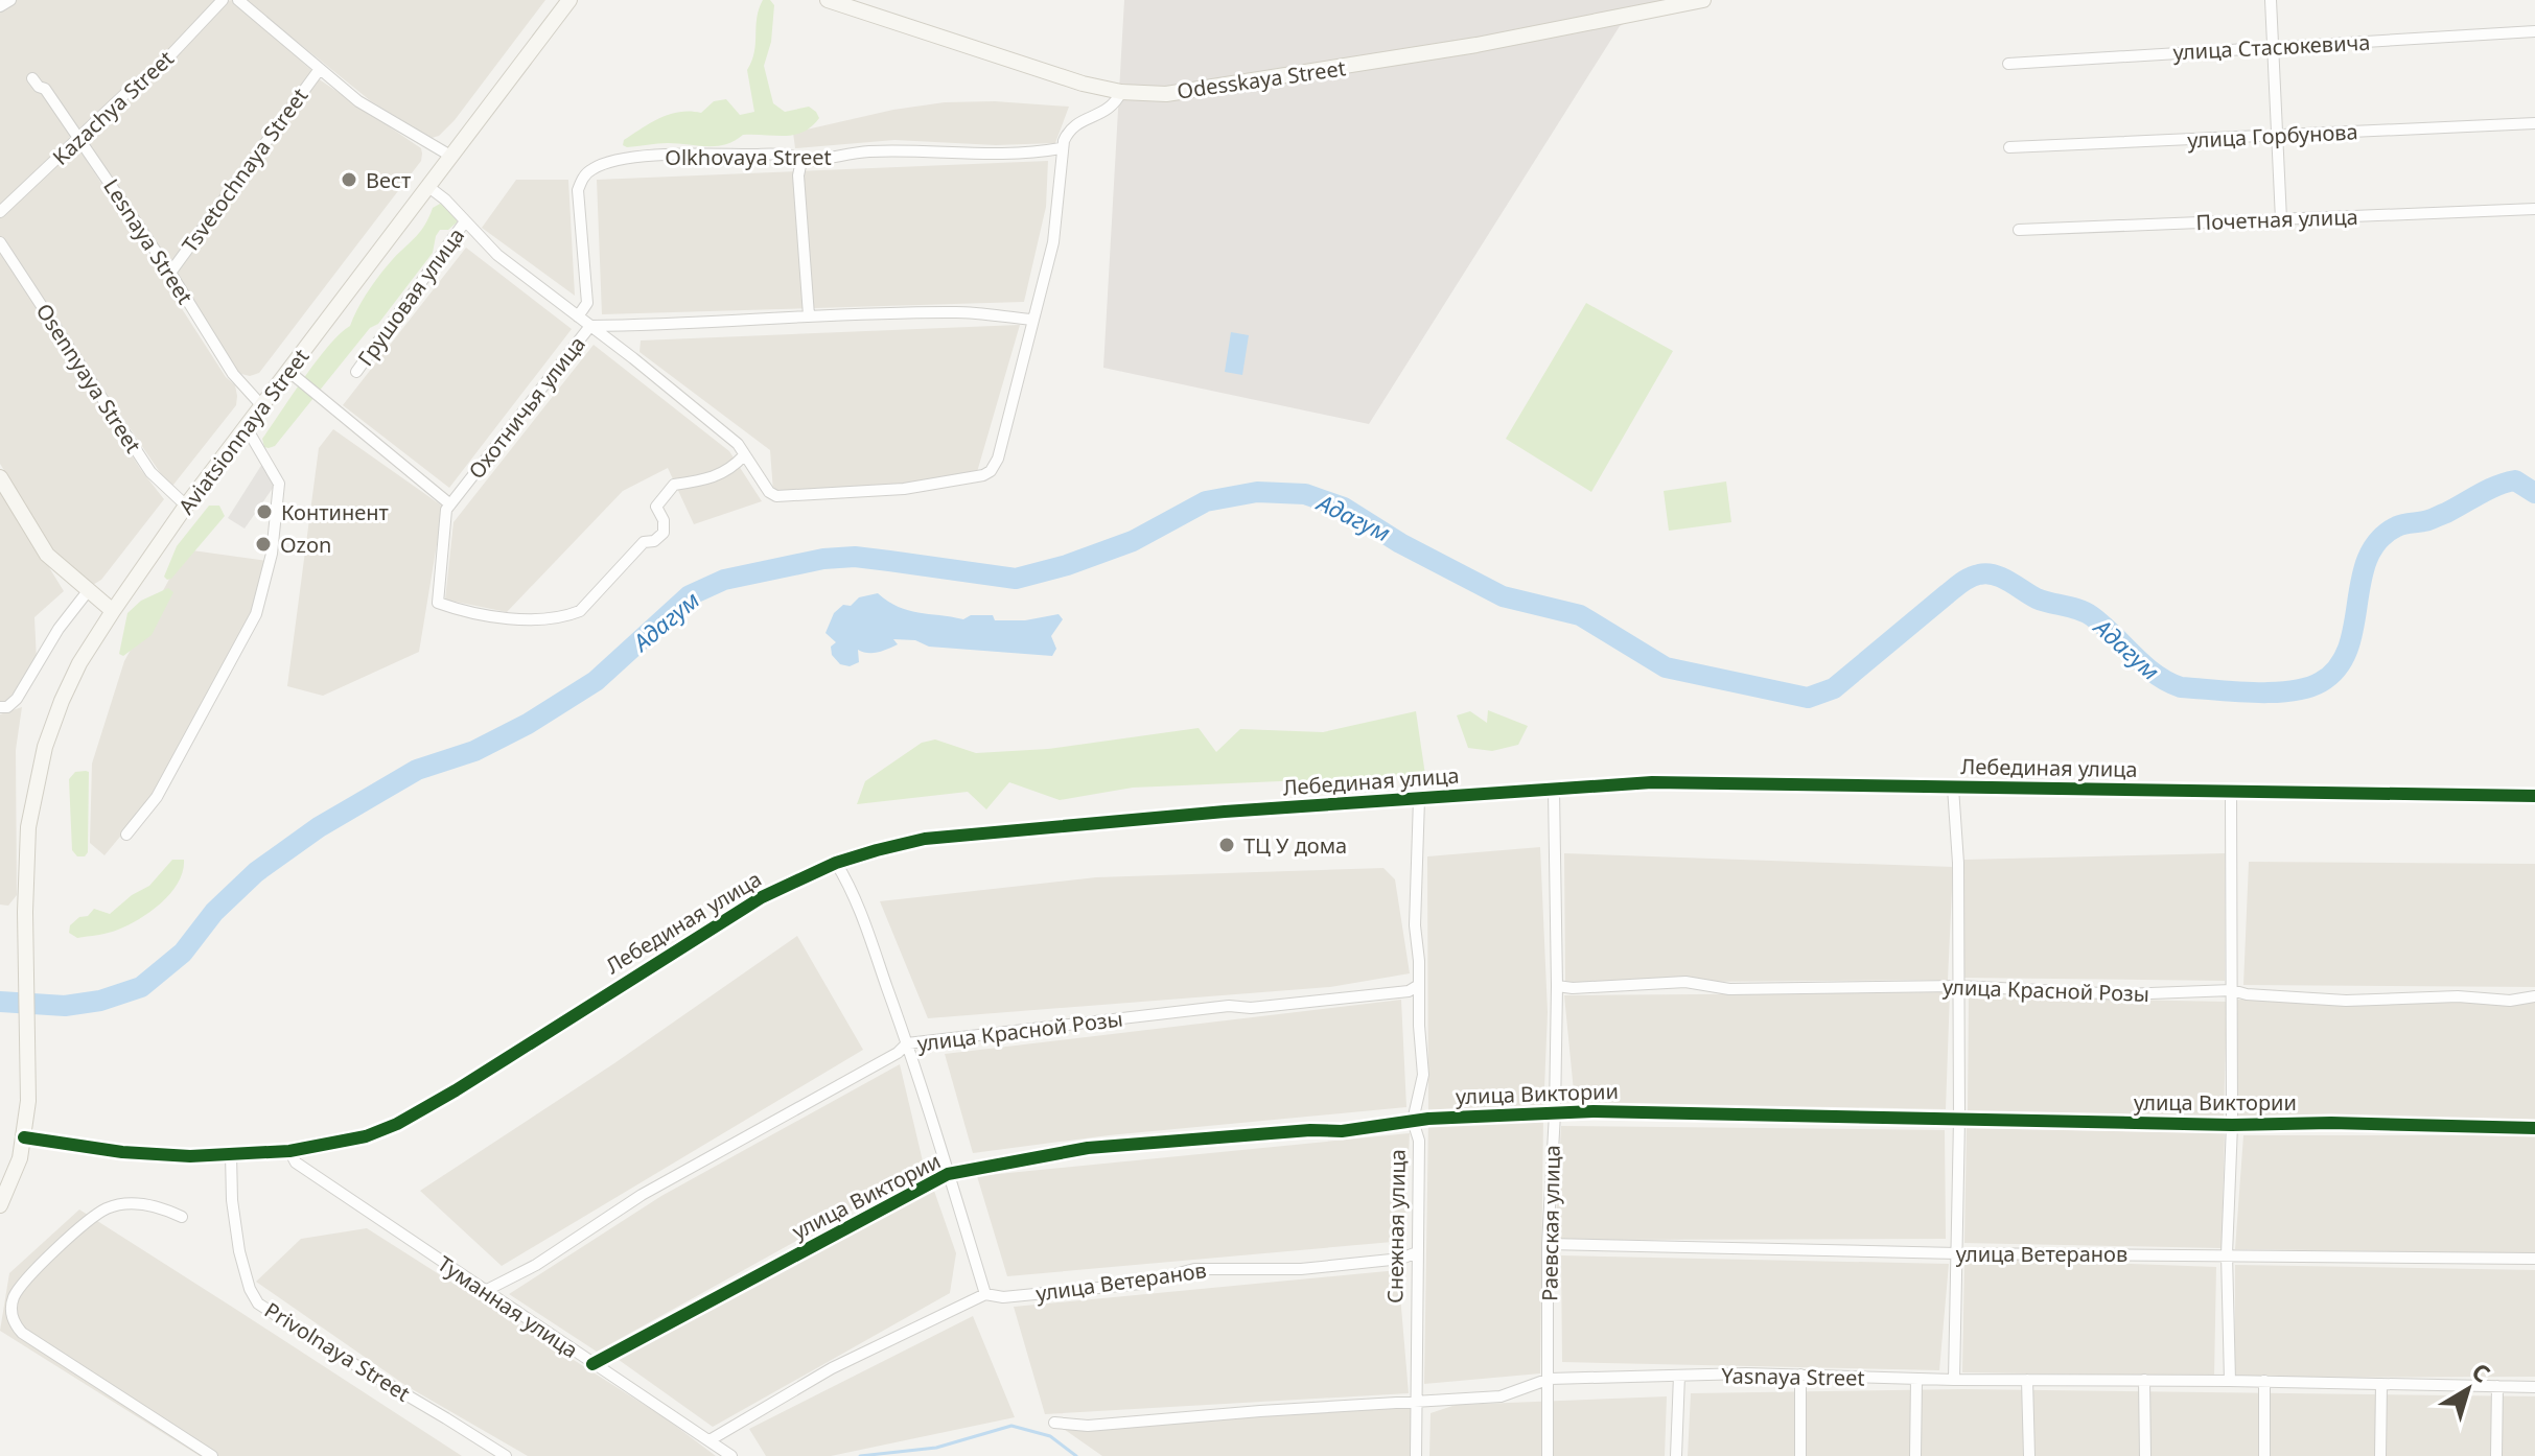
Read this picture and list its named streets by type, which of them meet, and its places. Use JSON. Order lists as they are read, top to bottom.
{
  "streets": {
    "main road": ["Odesskaya Street", "Aviatsionnaya Street"],
    "street": [
      "улица Стасюкевича",
      "Kazachya Street",
      "улица Горбунова",
      "Olkhovaya Street",
      "Tsvetochnaya Street",
      "Почетная улица",
      "Lesnaya Street",
      "Грушовая улица",
      "Osennyaya Street",
      "Охотничья улица",
      "Лебединая улица",
      "улица Красной Розы",
      "улица Виктории",
      "Раевская улица",
      "Снежная улица",
      "улица Ветеранов",
      "Туманная улица",
      "Privolnaya Street",
      "Yasnaya Street"
    ]
  },
  "crossings": [
    ["Kazachya Street", "Lesnaya Street"],
    ["Tsvetochnaya Street", "Lesnaya Street"],
    ["Lesnaya Street", "Aviatsionnaya Street"],
    ["Osennyaya Street", "Aviatsionnaya Street"],
    ["Aviatsionnaya Street", "Лебединая улица"],
    ["Лебединая улица", "Раевская улица"],
    ["Лебединая улица", "Снежная улица"],
    ["Лебединая улица", "Туманная улица"],
    ["Лебединая улица", "Privolnaya Street"],
    ["улица Красной Розы", "Раевская улица"],
    ["улица Красной Розы", "Снежная улица"],
    ["улица Красной Розы", "Туманная улица"],
    ["улица Виктории", "Раевская улица"],
    ["улица Виктории", "Снежная улица"],
    ["улица Виктории", "Туманная улица"],
    ["Раевская улица", "улица Ветеранов"],
    ["Раевская улица", "Yasnaya Street"],
    ["Снежная улица", "улица Ветеранов"],
    ["Снежная улица", "Yasnaya Street"],
    ["улица Ветеранов", "Туманная улица"]
  ],
  "water": ["Адагум"],
  "places": [
    "Вест",
    "Континент",
    "Ozon",
    "ТЦ У дома"
  ],
  "north": "top right"
}
